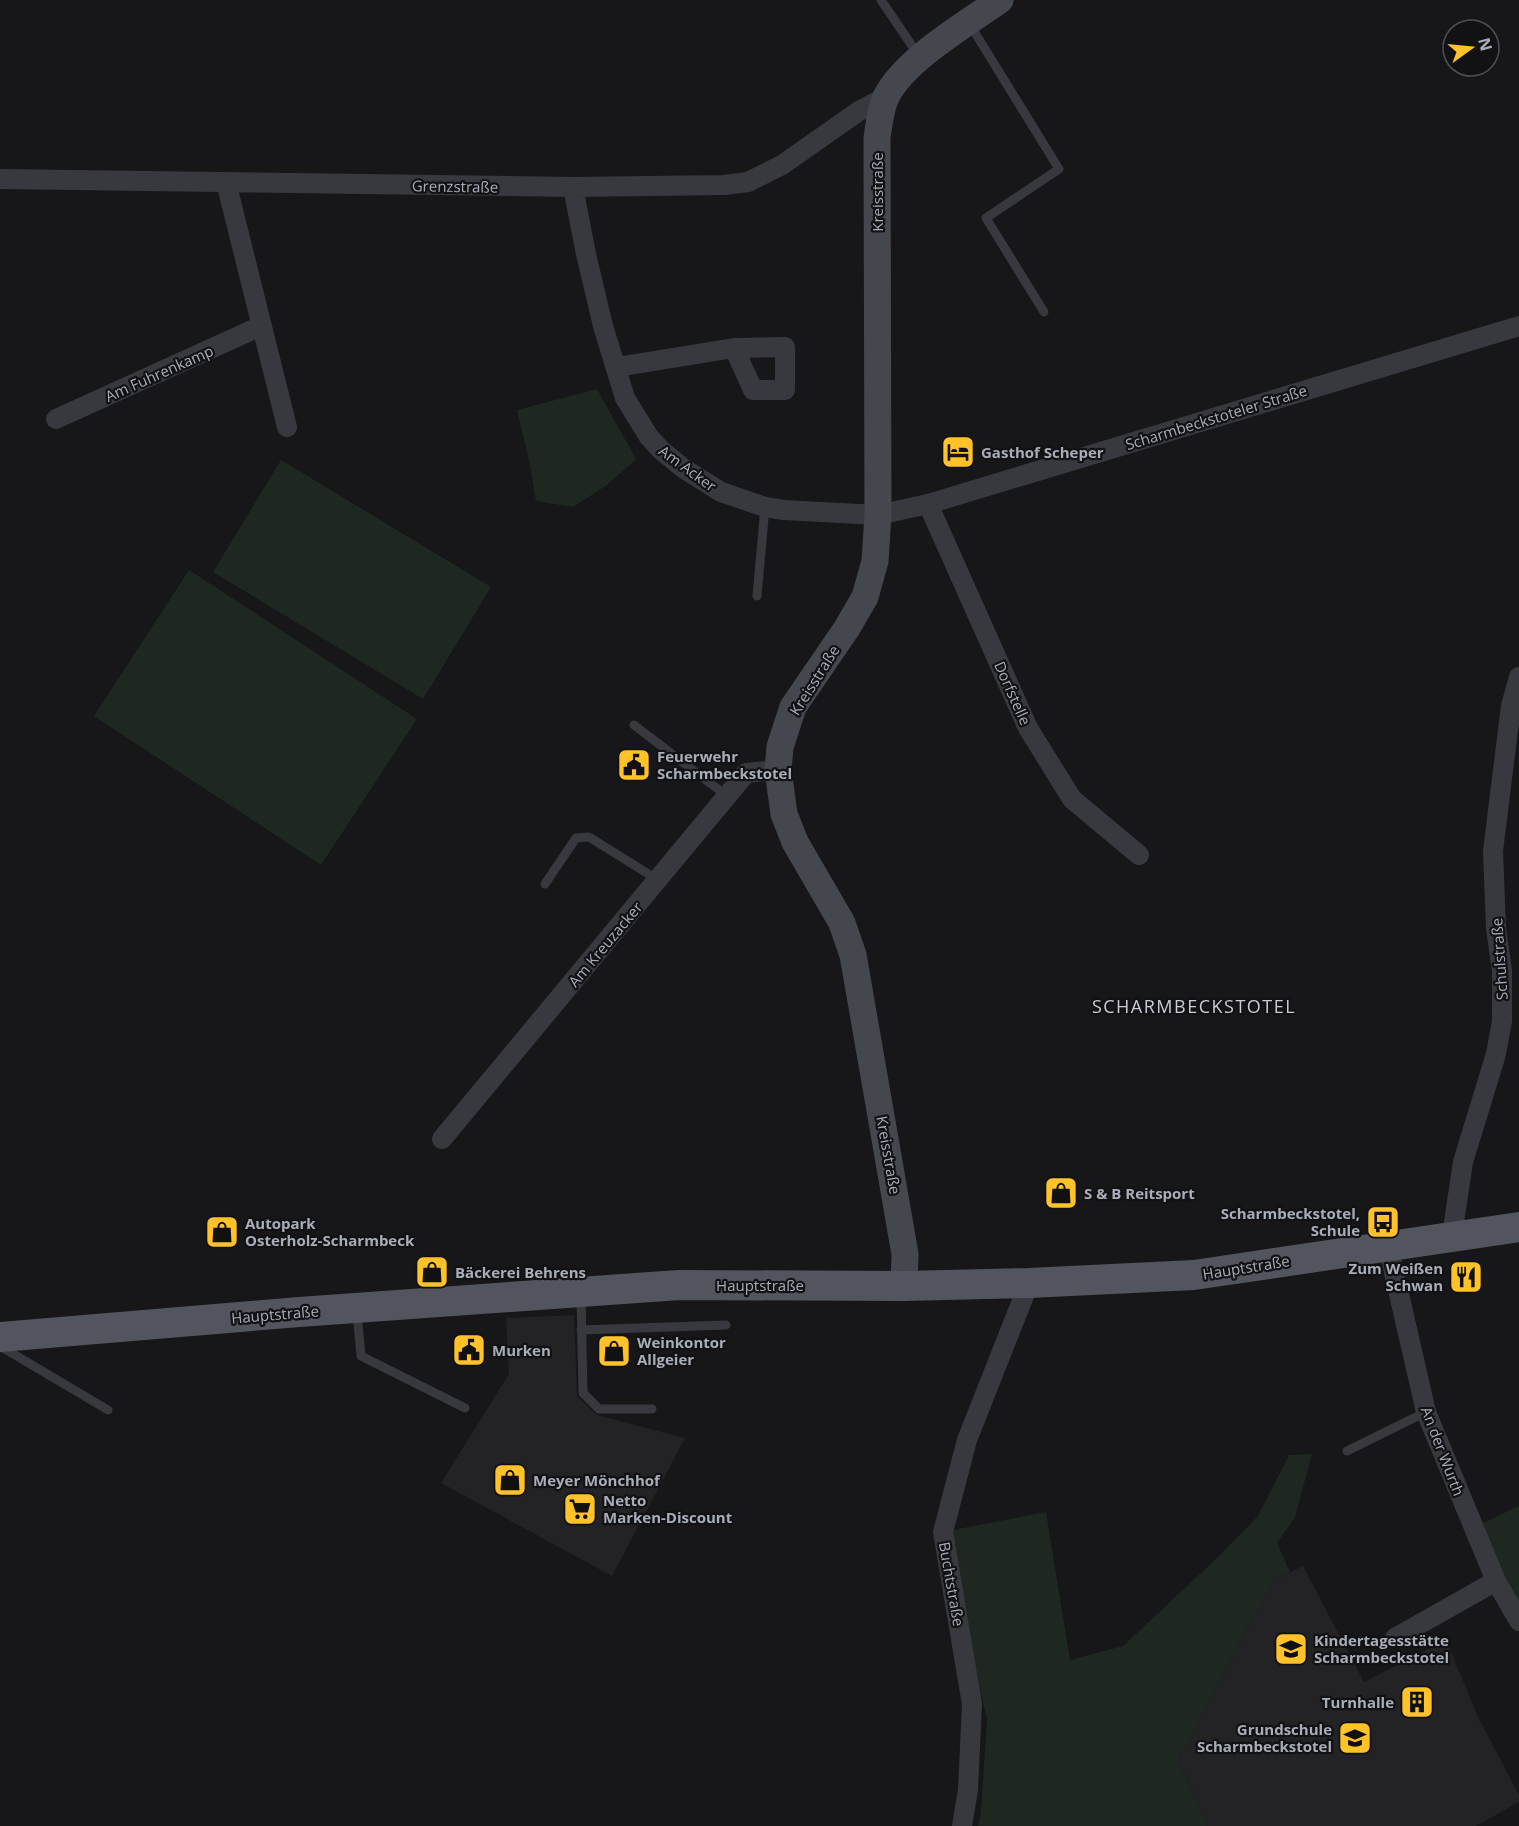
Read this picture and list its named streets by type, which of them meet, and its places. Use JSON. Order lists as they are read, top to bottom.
{
  "streets": {
    "main road": ["Hauptstraße"],
    "street": [
      "Grenzstraße",
      "Kreisstraße",
      "Am Fuhrenkamp",
      "Scharmbeckstoteler Straße",
      "Am Acker",
      "Dorfstelle",
      "Am Kreuzacker",
      "Schulstraße",
      "An der Wurth",
      "Buchtstraße"
    ]
  },
  "crossings": [
    ["Grenzstraße", "Kreisstraße"],
    ["Grenzstraße", "Am Acker"],
    ["Kreisstraße", "Scharmbeckstoteler Straße"],
    ["Kreisstraße", "Am Acker"],
    ["Kreisstraße", "Am Kreuzacker"],
    ["Kreisstraße", "Hauptstraße"],
    ["Scharmbeckstoteler Straße", "Am Acker"],
    ["Scharmbeckstoteler Straße", "Dorfstelle"],
    ["Schulstraße", "Hauptstraße"],
    ["Hauptstraße", "An der Wurth"],
    ["Hauptstraße", "Buchtstraße"]
  ],
  "districts": ["SCHARMBECKSTOTEL"],
  "places": {
    "hotel": ["Gasthof Scheper"],
    "public building": ["Feuerwehr Scharmbeckstotel", "Murken"],
    "shop": [
      "S & B Reitsport",
      "Autopark Osterholz-Scharmbeck",
      "Bäckerei Behrens",
      "Weinkontor Allgeier",
      "Meyer Mönchhof"
    ],
    "bus stop": ["Scharmbeckstotel, Schule"],
    "restaurant": ["Zum Weißen Schwan"],
    "supermarket": ["Netto Marken-Discount"],
    "school or university": ["Kindertagesstätte Scharmbeckstotel", "Grundschule Scharmbeckstotel"],
    "building": ["Turnhalle"]
  },
  "north": "right"
}
